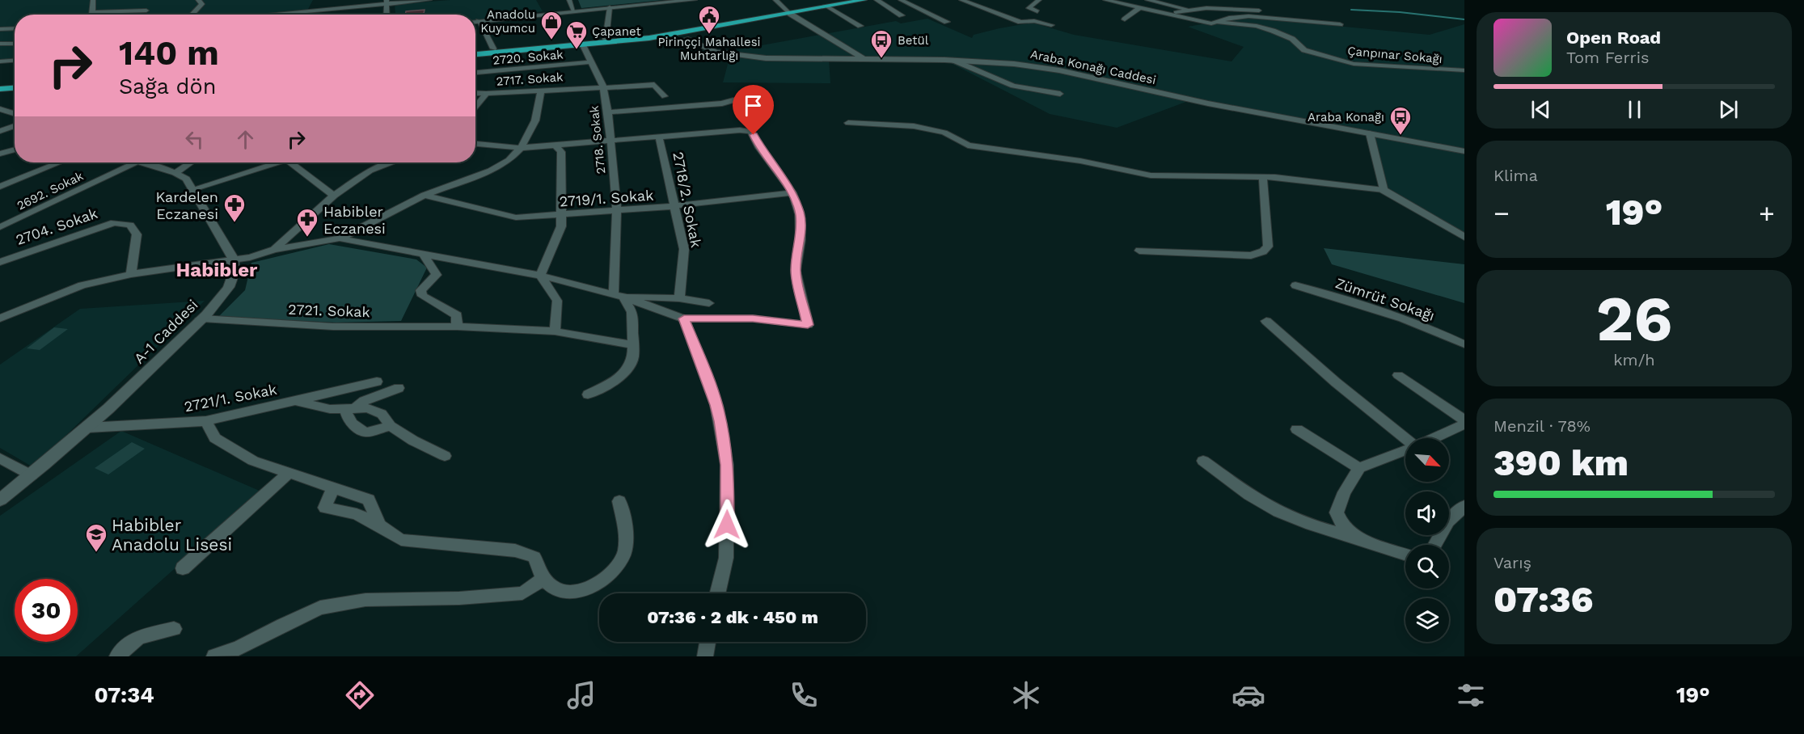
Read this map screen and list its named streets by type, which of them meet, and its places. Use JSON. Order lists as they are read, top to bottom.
{
  "streets": {
    "main road": ["Araba Konağı Caddesi", "A-1 Caddesi"],
    "street": [
      "Çanpınar Sokağı",
      "2720. Sokak",
      "2717. Sokak",
      "2718. Sokak",
      "2692. Sokak",
      "2719/1. Sokak",
      "2718/2. Sokak",
      "2704. Sokak",
      "Zümrüt Sokağı",
      "2721. Sokak",
      "2721/1. Sokak"
    ]
  },
  "crossings": [
    ["2720. Sokak", "2718. Sokak"],
    ["2717. Sokak", "2718. Sokak"],
    ["2718. Sokak", "2719/1. Sokak"],
    ["2719/1. Sokak", "2718/2. Sokak"],
    ["2721. Sokak", "A-1 Caddesi"],
    ["A-1 Caddesi", "2721/1. Sokak"]
  ],
  "districts": ["Habibler"],
  "places": {
    "public building": ["Pirinççi Mahallesi Muhtarlığı"],
    "shop": ["Anadolu Kuyumcu"],
    "supermarket": ["Çapanet"],
    "bus stop": ["Betül", "Araba Konağı"],
    "pharmacy": ["Kardelen Eczanesi", "Habibler Eczanesi"],
    "school or university": ["Habibler Anadolu Lisesi"]
  },
  "north": "bottom right",
  "page": {
    "turn": ["140 m", "Sağa dön"],
    "song": ["Open Road", "Tom Ferris"],
    "tile": [
      "Klima",
      ["26", "km/h"],
      ["Menzil · 78%", "390 km"],
      ["Varış", "07:36"]
    ],
    "heat": ["−", "19°", "+"],
    "limit": "30",
    "trip": "07:36 · 2 dk · 450 m",
    "tabs": ["07:34", "19°"]
  }
}
